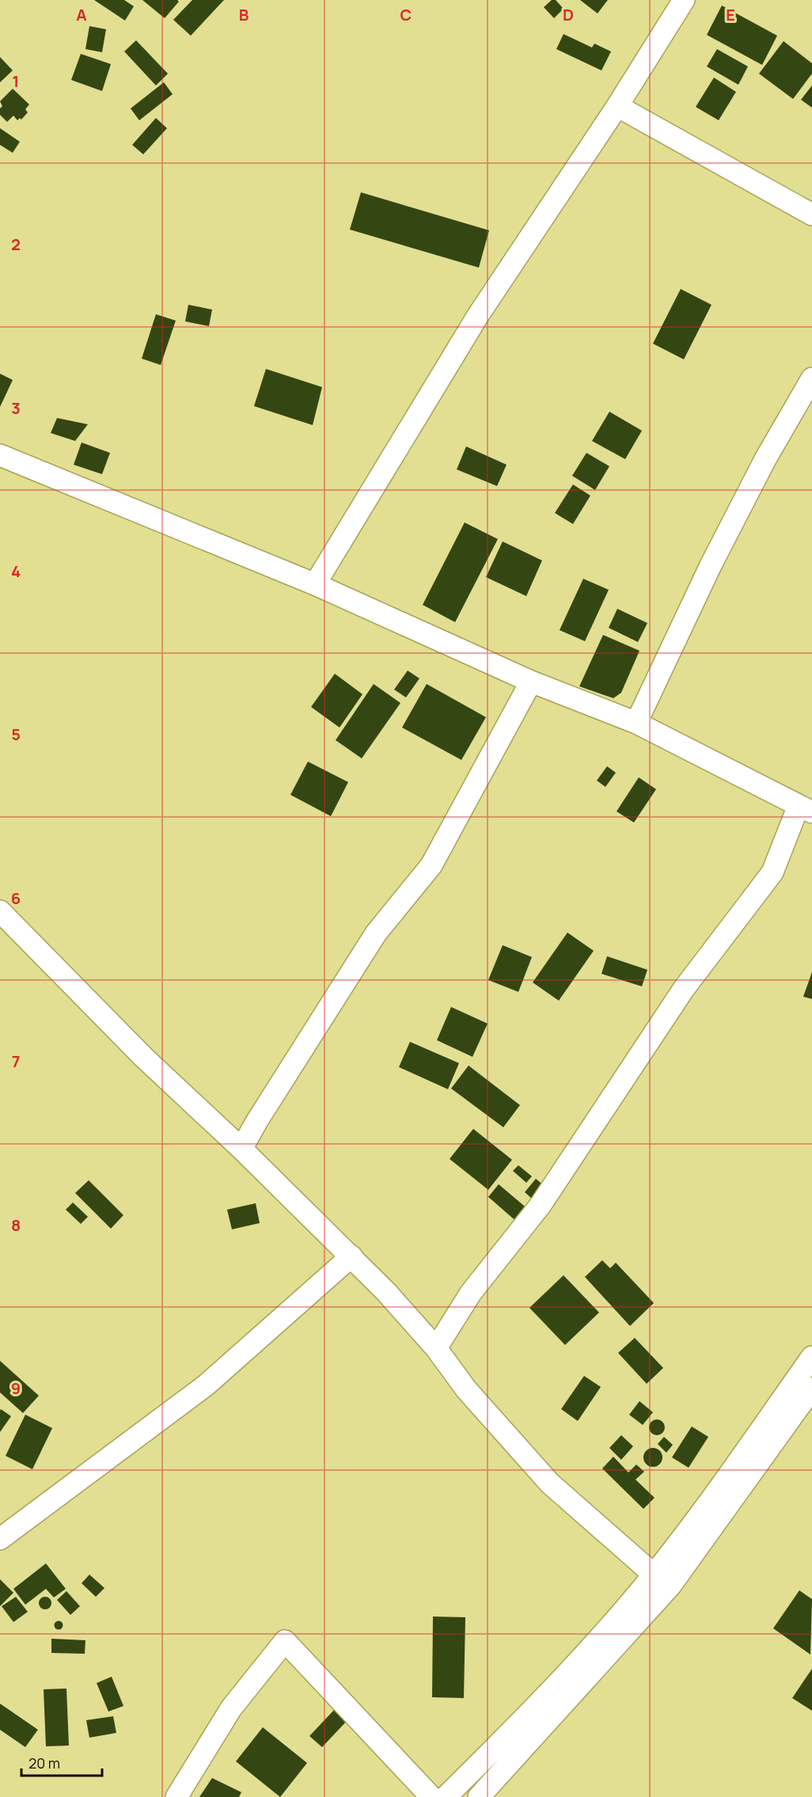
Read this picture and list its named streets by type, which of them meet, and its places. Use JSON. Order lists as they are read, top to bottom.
{
  "scale_bar": "20 m",
  "grid": {
    "columns": [
      "A",
      "B",
      "C",
      "D",
      "E"
    ],
    "rows": [
      "1",
      "2",
      "3",
      "4",
      "5",
      "6",
      "7",
      "8",
      "9"
    ]
  }
}
